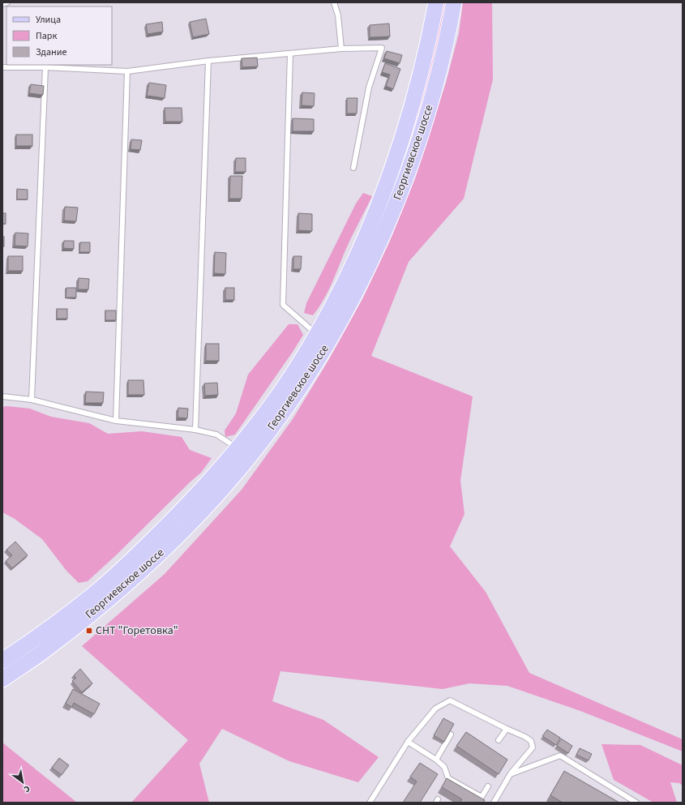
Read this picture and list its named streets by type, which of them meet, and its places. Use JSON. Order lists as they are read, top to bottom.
{
  "streets": {
    "main road": ["Георгиевское шоссе"]
  },
  "places": {
    "transit": ["СНТ \"Горетовка\""]
  },
  "legend": ["Улица", "Парк", "Здание"],
  "north": "bottom right"
}
